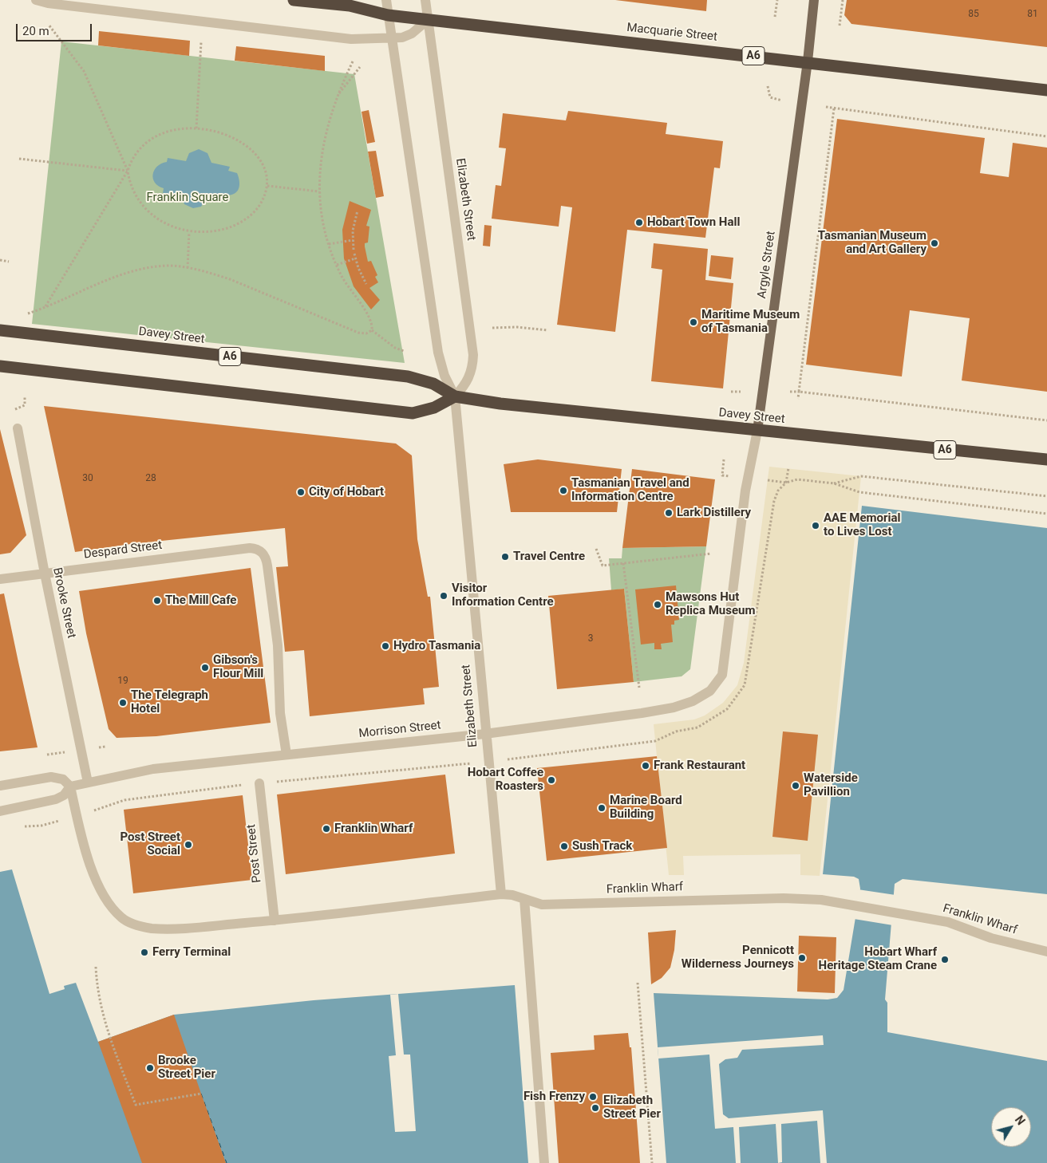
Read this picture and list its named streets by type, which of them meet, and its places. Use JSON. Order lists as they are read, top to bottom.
{
  "streets": {
    "highway": ["Macquarie Street", "A6", "Davey Street"],
    "main road": ["Argyle Street"],
    "street": [
      "Elizabeth Street",
      "Despard Street",
      "Brooke Street",
      "Morrison Street",
      "Post Street",
      "Franklin Wharf"
    ]
  },
  "crossings": [
    ["Macquarie Street", "Elizabeth Street"],
    ["Macquarie Street", "Argyle Street"],
    ["Elizabeth Street", "Davey Street"],
    ["Elizabeth Street", "Morrison Street"],
    ["Elizabeth Street", "Franklin Wharf"],
    ["Argyle Street", "Davey Street"],
    ["Argyle Street", "Morrison Street"],
    ["Despard Street", "Brooke Street"],
    ["Despard Street", "Morrison Street"],
    ["Brooke Street", "Morrison Street"],
    ["Morrison Street", "Franklin Wharf"],
    ["Post Street", "Franklin Wharf"]
  ],
  "parks": ["Franklin Square"],
  "places": [
    "Hobart Town Hall",
    "Tasmanian Museum and Art Gallery",
    "Maritime Museum of Tasmania",
    "Tasmanian Travel and Information Centre",
    "City of Hobart",
    "Lark Distillery",
    "AAE Memorial to Lives Lost",
    "Travel Centre",
    "Visitor Information Centre",
    "The Mill Cafe",
    "Mawsons Hut Replica Museum",
    "Hydro Tasmania",
    "Gibson's Flour Mill",
    "The Telegraph Hotel",
    "Frank Restaurant",
    "Hobart Coffee Roasters",
    "Waterside Pavillion",
    "Marine Board Building",
    "Franklin Wharf",
    "Post Street Social",
    "Sush Track",
    "Ferry Terminal",
    "Pennicott Wilderness Journeys",
    "Hobart Wharf Heritage Steam Crane",
    "Brooke Street Pier",
    "Fish Frenzy",
    "Elizabeth Street Pier"
  ],
  "house_numbers": [
    "85",
    "81",
    "30",
    "28",
    "3",
    "19"
  ],
  "scale_bar": "20 m",
  "north": "top right"
}
